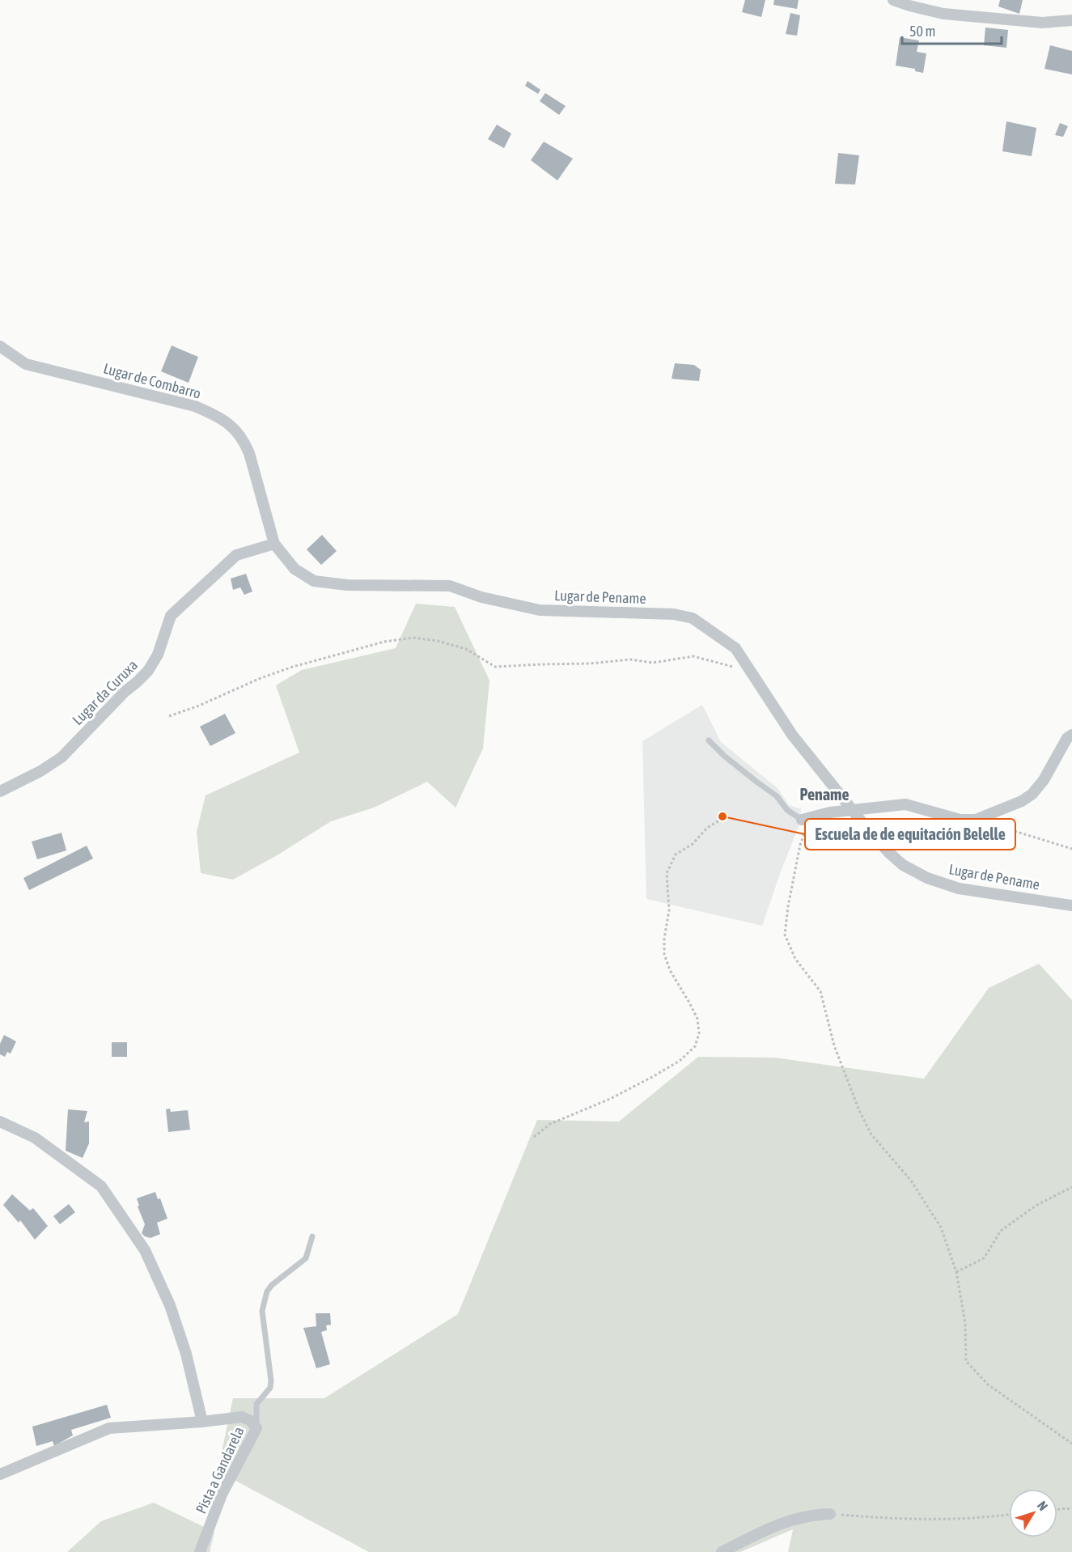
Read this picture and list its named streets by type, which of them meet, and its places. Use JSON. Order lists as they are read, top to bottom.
{
  "streets": {
    "street": [
      "Lugar de Combarro",
      "Lugar de Pename",
      "Lugar da Curuxa",
      "Pista a Gandarela"
    ]
  },
  "crossings": [
    ["Lugar de Combarro", "Lugar de Pename"],
    ["Lugar de Combarro", "Lugar da Curuxa"],
    ["Lugar de Pename", "Lugar da Curuxa"]
  ],
  "districts": ["Pename"],
  "places": ["Escuela de de equitación Belelle"],
  "scale_bar": "50 m",
  "north": "top right"
}
